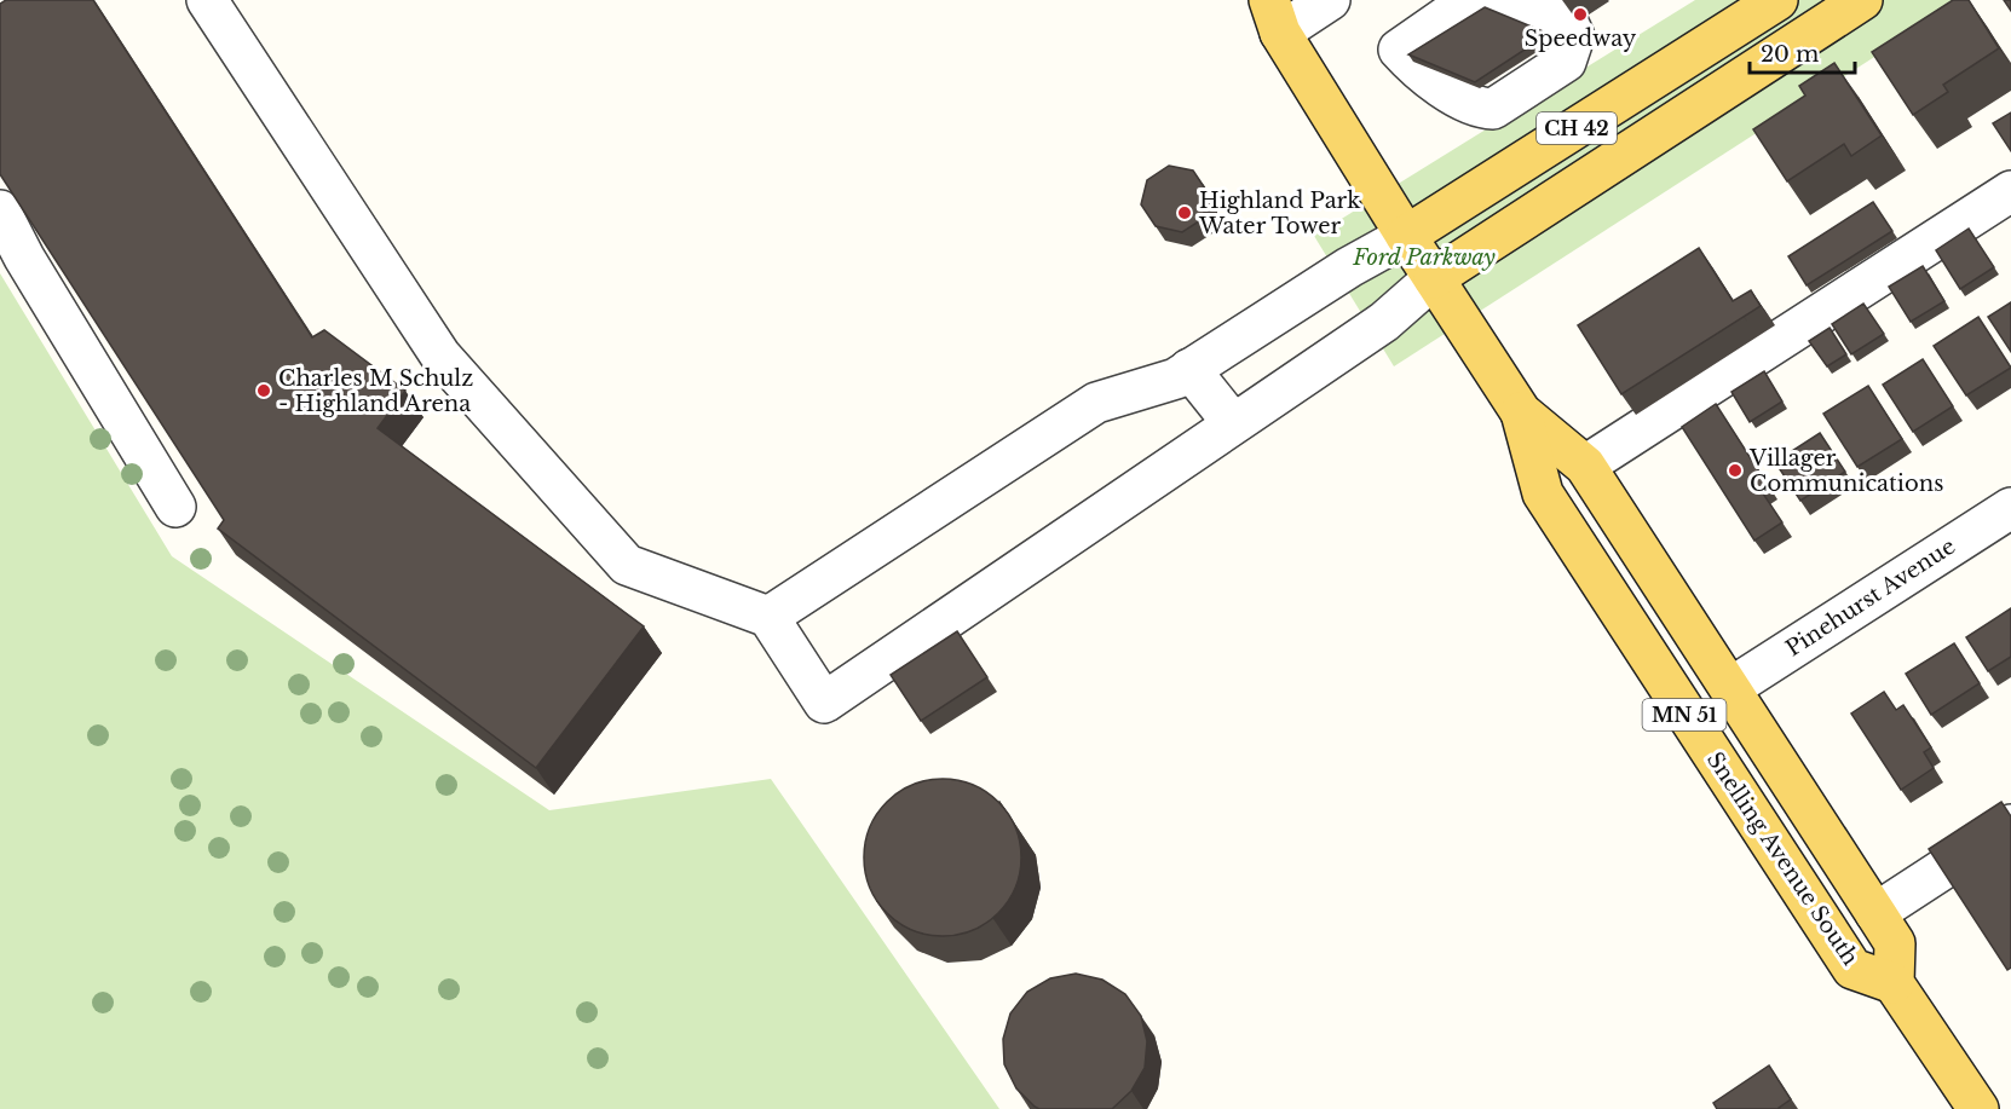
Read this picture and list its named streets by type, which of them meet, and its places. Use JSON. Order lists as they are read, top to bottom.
{
  "streets": {
    "main road": ["CH 42", "MN 51", "Snelling Avenue South"],
    "street": ["Pinehurst Avenue"]
  },
  "crossings": [
    ["CH 42", "Snelling Avenue South"],
    ["Pinehurst Avenue", "Snelling Avenue South"]
  ],
  "parks": ["Ford Parkway"],
  "places": [
    "Speedway",
    "Highland Park Water Tower",
    "Charles M Schulz - Highland Arena",
    "Villager Communications"
  ],
  "scale_bar": "20 m"
}
